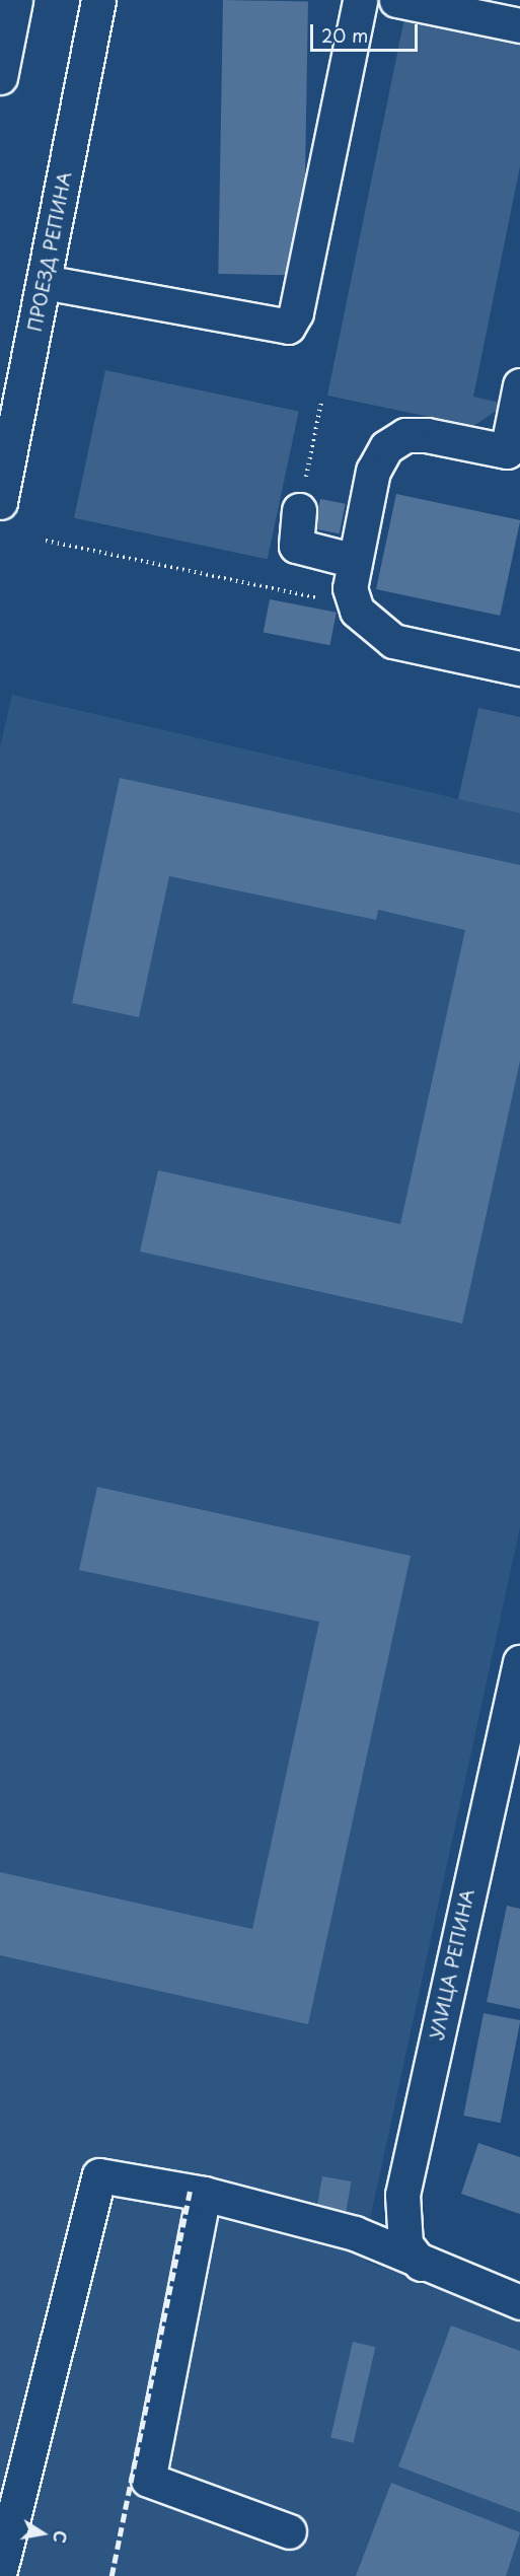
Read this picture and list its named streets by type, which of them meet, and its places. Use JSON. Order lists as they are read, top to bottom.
{
  "streets": {
    "street": ["ПРОЕЗД РЕПИНА", "УЛИЦА РЕПИНА"]
  },
  "scale_bar": "20 m",
  "north": "right"
}
